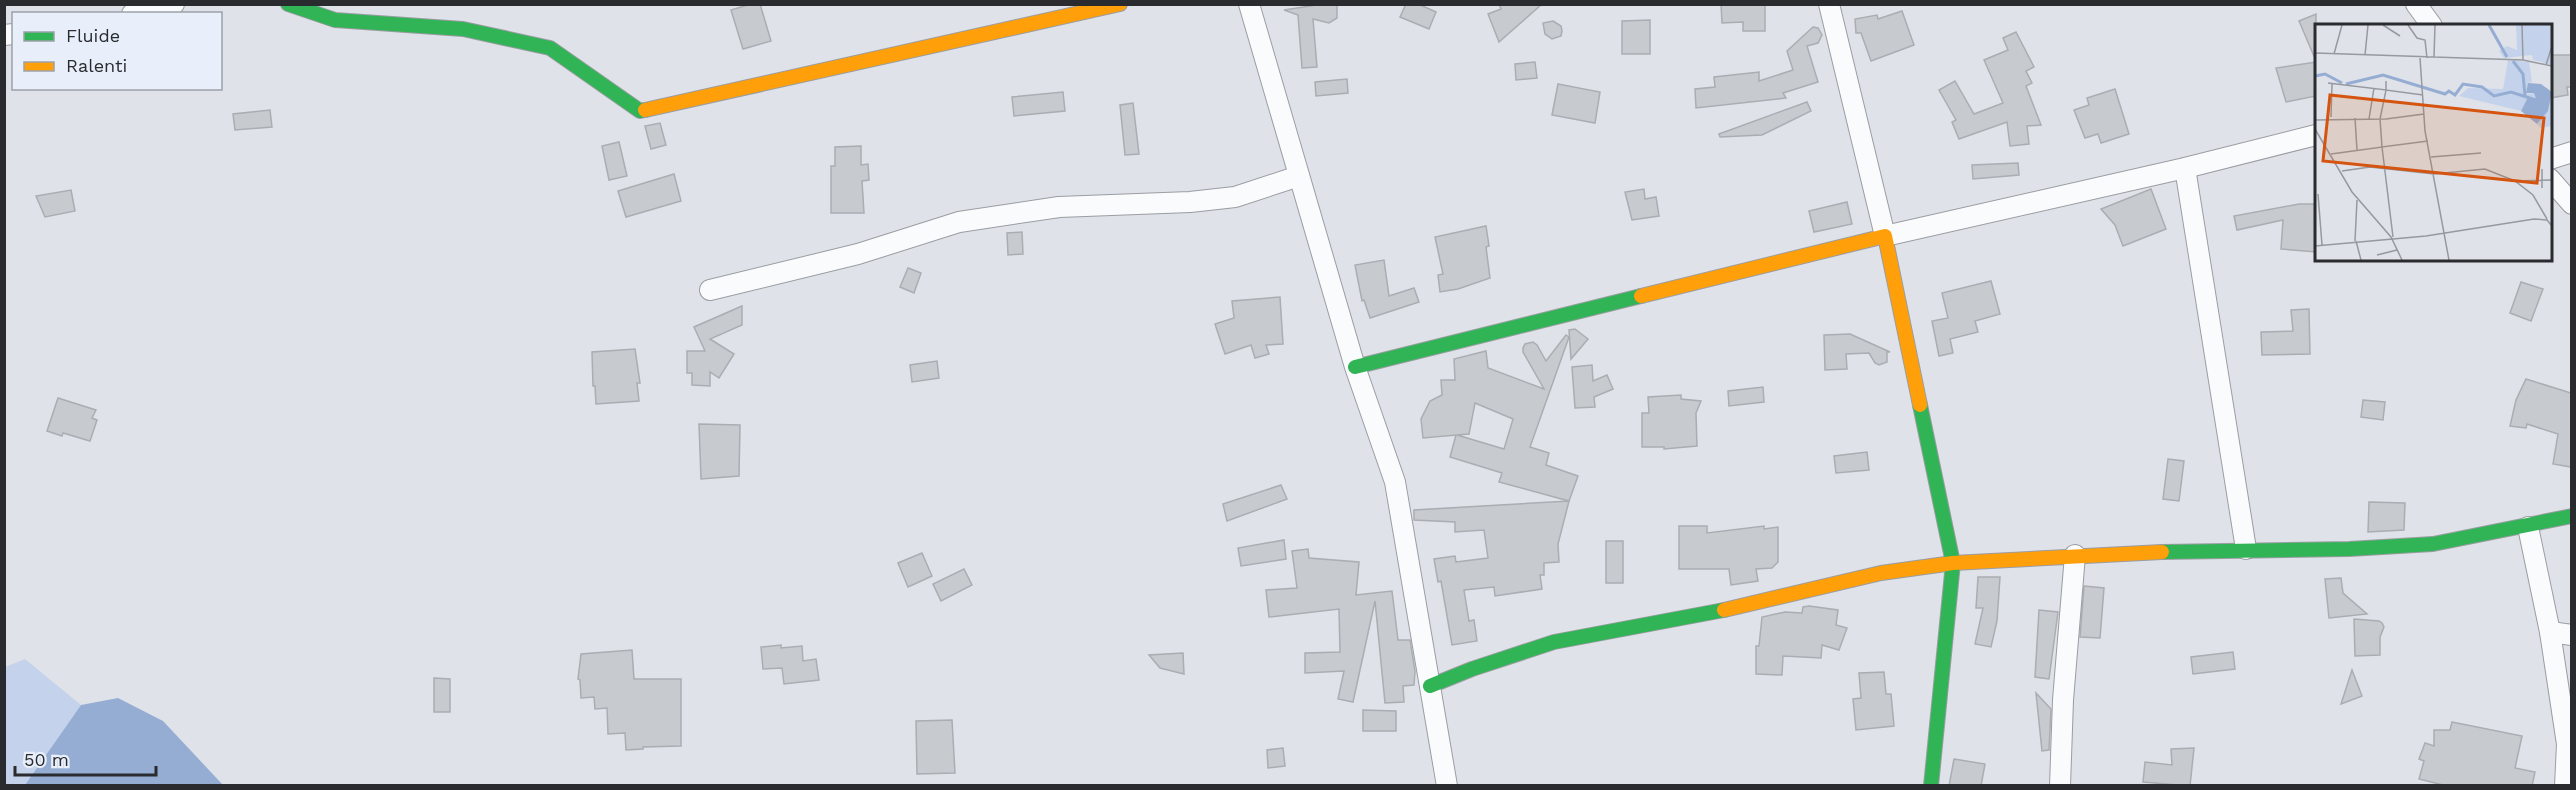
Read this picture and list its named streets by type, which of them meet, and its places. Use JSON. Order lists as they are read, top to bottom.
{
  "legend": ["Fluide", "Ralenti"],
  "scale_bar": "50 m"
}
